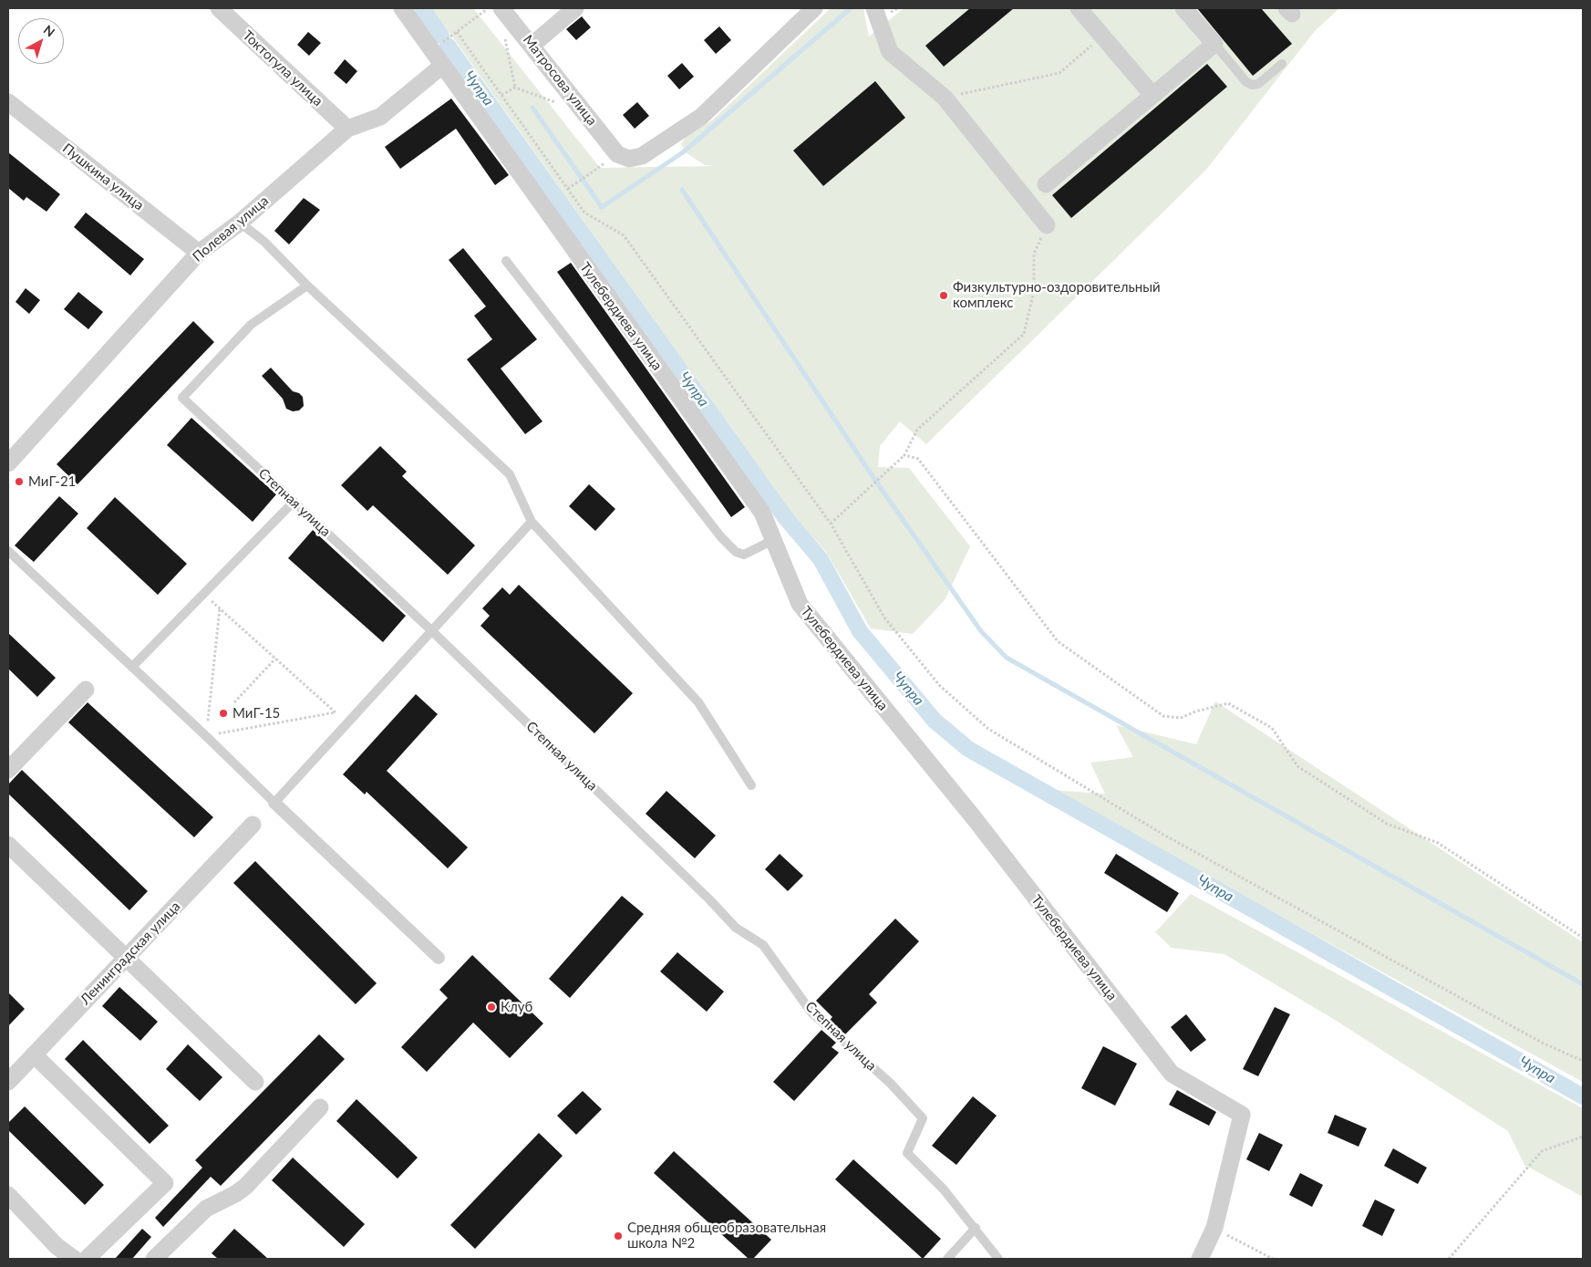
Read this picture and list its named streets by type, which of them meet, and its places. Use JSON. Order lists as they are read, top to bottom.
{
  "streets": {
    "street": [
      "Токтогула улица",
      "Матросова улица",
      "Пушкина улица",
      "Полевая улица",
      "Тулебердиева улица",
      "Ленинградская улица"
    ],
    "lane": ["Степная улица"]
  },
  "crossings": [
    ["Токтогула улица", "Полевая улица"],
    ["Пушкина улица", "Полевая улица"],
    ["Полевая улица", "Тулебердиева улица"]
  ],
  "water": ["Чупра"],
  "places": [
    "Физкультурно-оздоровительный комплекс",
    "МиГ-21",
    "МиГ-15",
    "Клуб",
    "Средняя общеобразовательная школа №2"
  ],
  "north": "top right"
}
